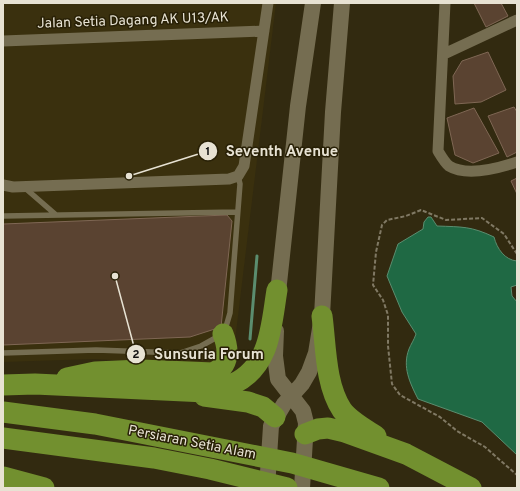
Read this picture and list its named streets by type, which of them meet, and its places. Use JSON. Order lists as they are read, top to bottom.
{
  "streets": {
    "highway": ["Persiaran Setia Alam"],
    "street": ["Jalan Setia Dagang AK U13/AK"]
  },
  "places": ["Seventh Avenue", "Sunsuria Forum"]
}
